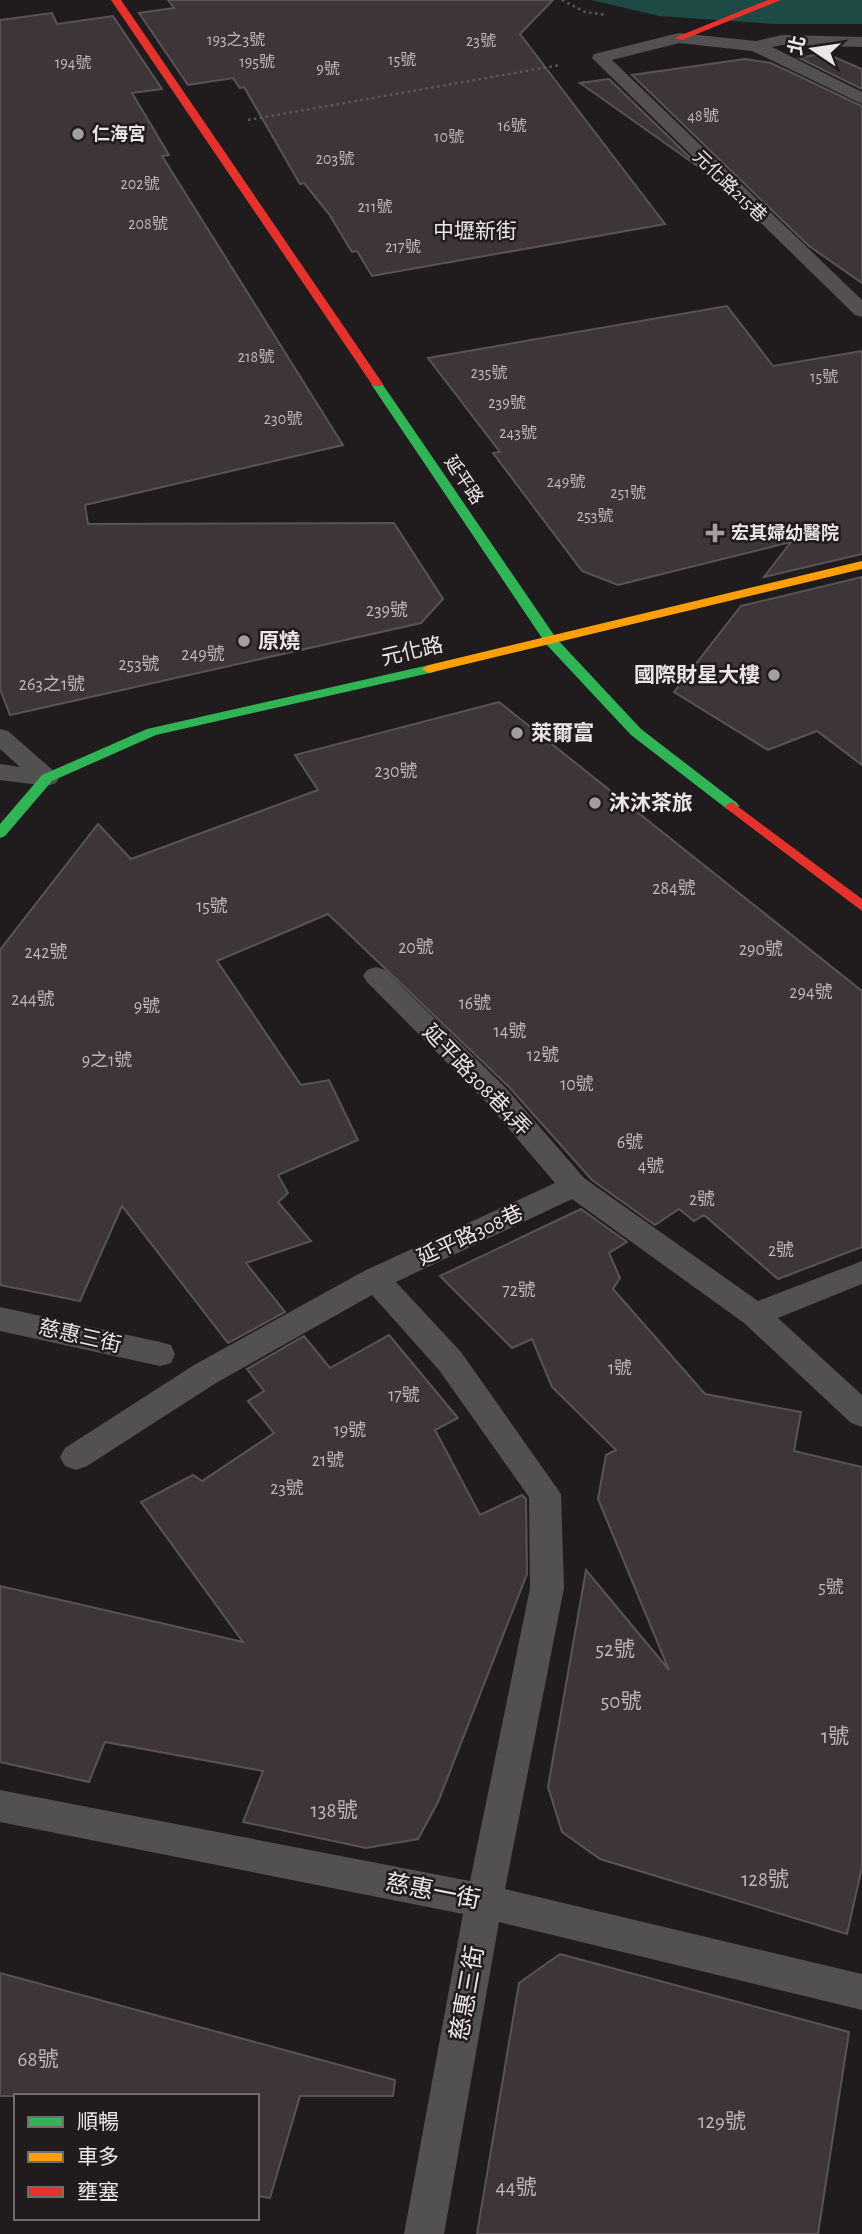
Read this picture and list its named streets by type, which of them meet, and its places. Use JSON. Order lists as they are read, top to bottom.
{
  "streets": {
    "main road": ["延平路", "元化路"],
    "lane": [
      "元化路215巷",
      "延平路308巷4弄",
      "延平路308巷",
      "慈惠三街",
      "慈惠一街"
    ]
  },
  "crossings": [
    ["延平路", "元化路"],
    ["延平路308巷4弄", "延平路308巷"],
    ["延平路308巷", "慈惠三街"],
    ["慈惠三街", "慈惠一街"]
  ],
  "districts": ["中壢新街"],
  "places": {
    "other": [
      "仁海宮",
      "原燒",
      "國際財星大樓",
      "萊爾富",
      "沐沐茶旅"
    ],
    "health": ["宏其婦幼醫院"]
  },
  "house_numbers": [
    "193之3號",
    "23號",
    "15號",
    "195號",
    "194號",
    "9號",
    "48號",
    "16號",
    "10號",
    "203號",
    "202號",
    "211號",
    "208號",
    "217號",
    "218號",
    "235號",
    "15號",
    "239號",
    "230號",
    "243號",
    "249號",
    "251號",
    "253號",
    "239號",
    "249號",
    "253號",
    "263之1號",
    "230號",
    "284號",
    "15號",
    "20號",
    "290號",
    "242號",
    "294號",
    "244號",
    "16號",
    "9號",
    "14號",
    "12號",
    "9之1號",
    "10號",
    "6號",
    "4號",
    "2號",
    "2號",
    "72號",
    "1號",
    "17號",
    "19號",
    "21號",
    "23號",
    "5號",
    "52號",
    "50號",
    "1號",
    "138號",
    "128號",
    "68號",
    "129號",
    "44號"
  ],
  "legend": ["順暢", "車多", "壅塞"],
  "north": "left"
}
